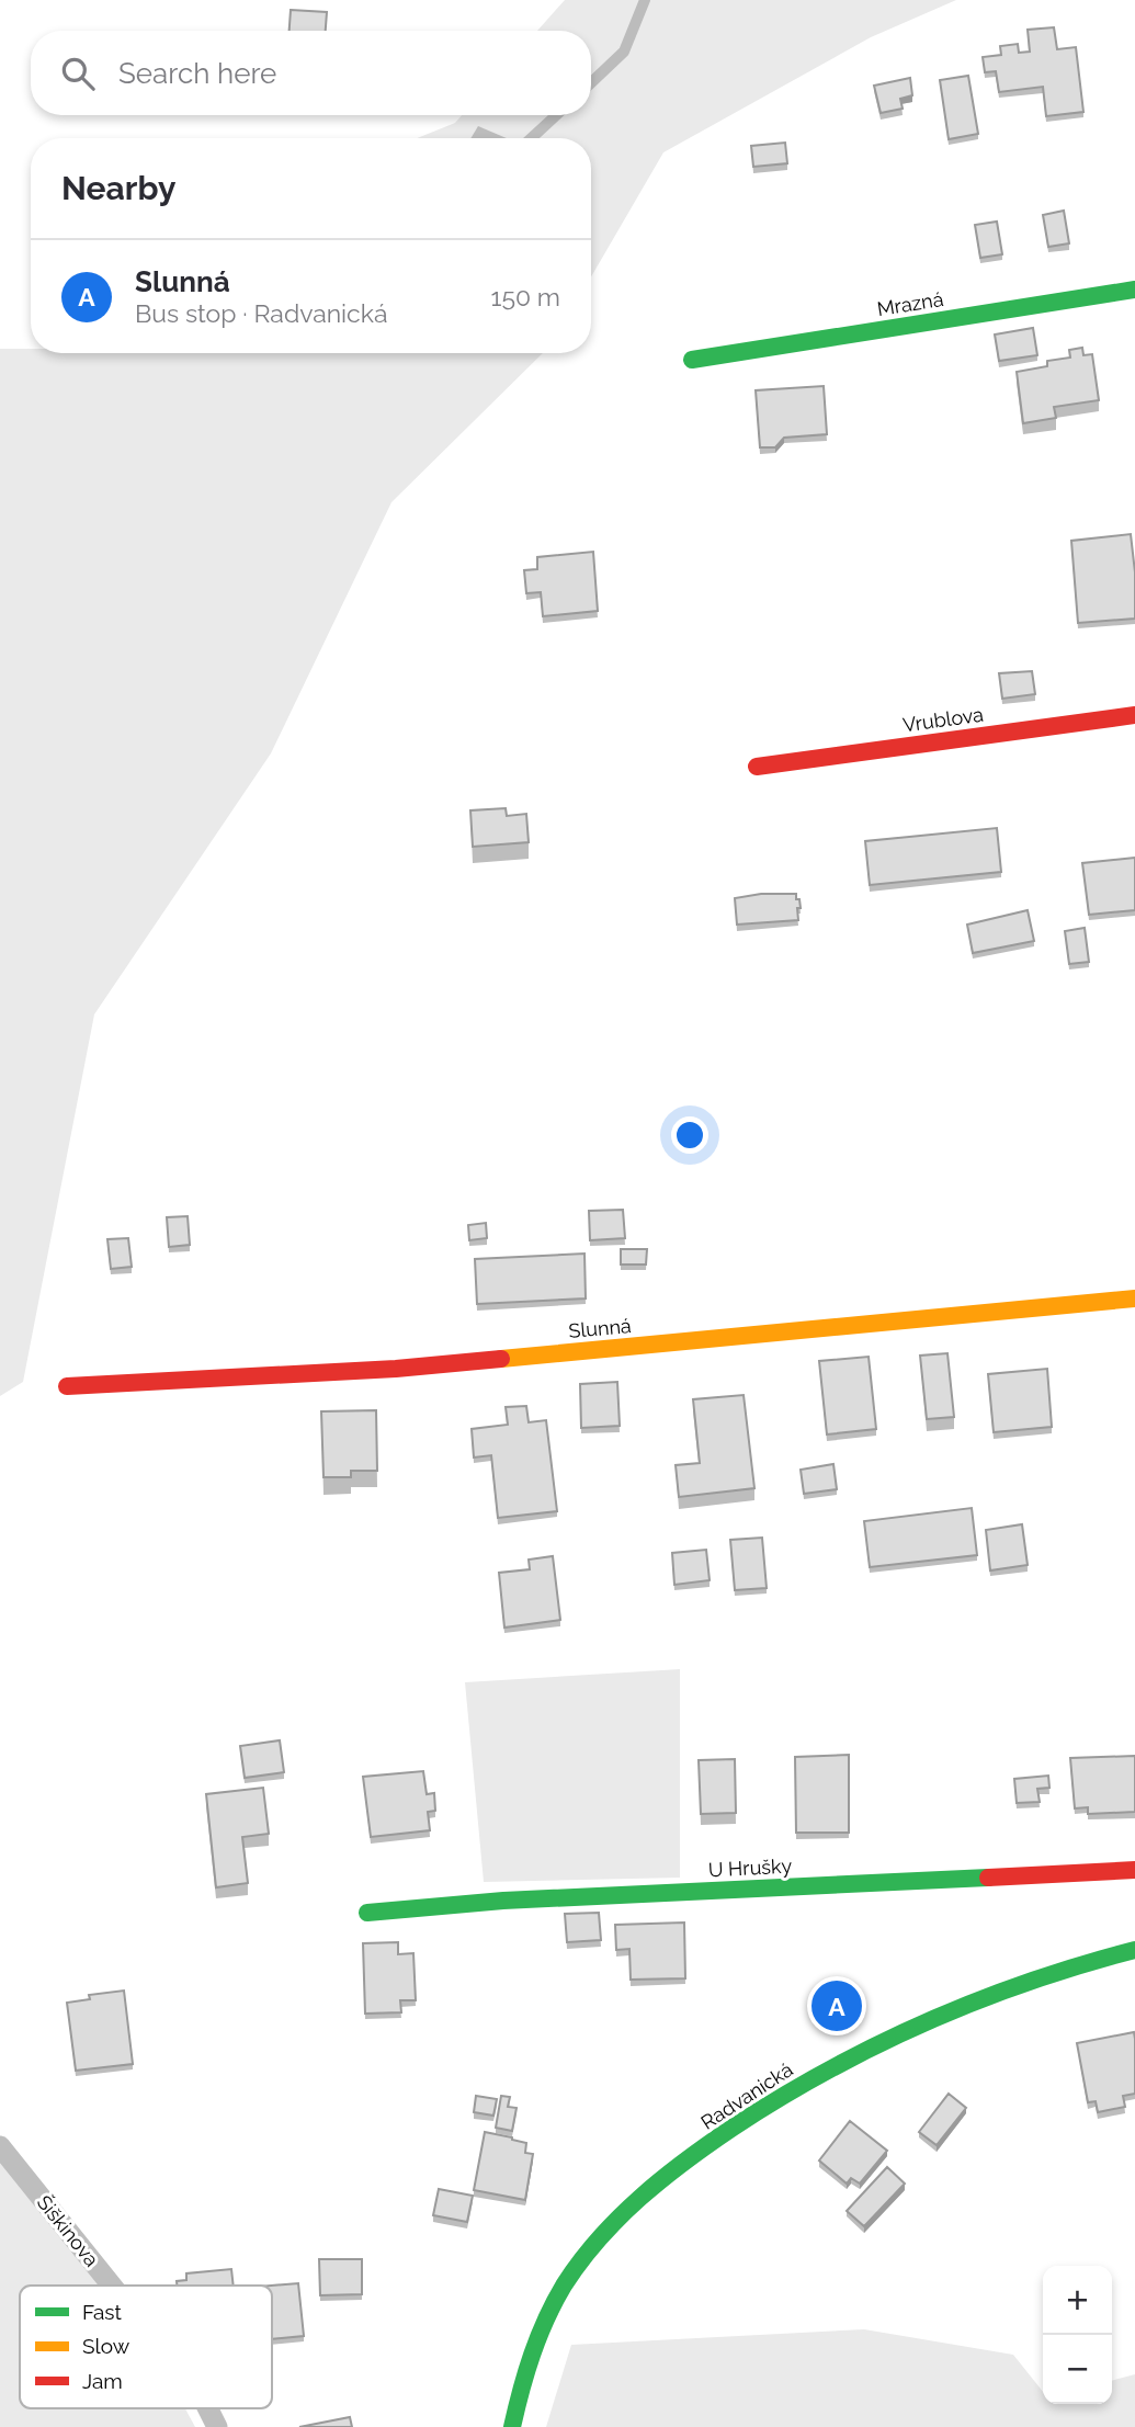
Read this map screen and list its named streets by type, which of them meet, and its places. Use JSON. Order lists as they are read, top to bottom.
{
  "streets": {
    "street": [
      "Mrazná",
      "Vrublova",
      "Slunná",
      "U Hrušky",
      "Radvanická"
    ],
    "lane": ["Šiškinova"]
  },
  "legend": ["Fast", "Slow", "Jam"],
  "page": {
    "search": "Search here",
    "heading": "Nearby",
    "list": [
      {
        "mark": "A",
        "name": "Slunná",
        "note": "Bus stop · Radvanická",
        "value": "150 m"
      }
    ],
    "pins": "A",
    "map_buttons": ["+", "−"]
  }
}
